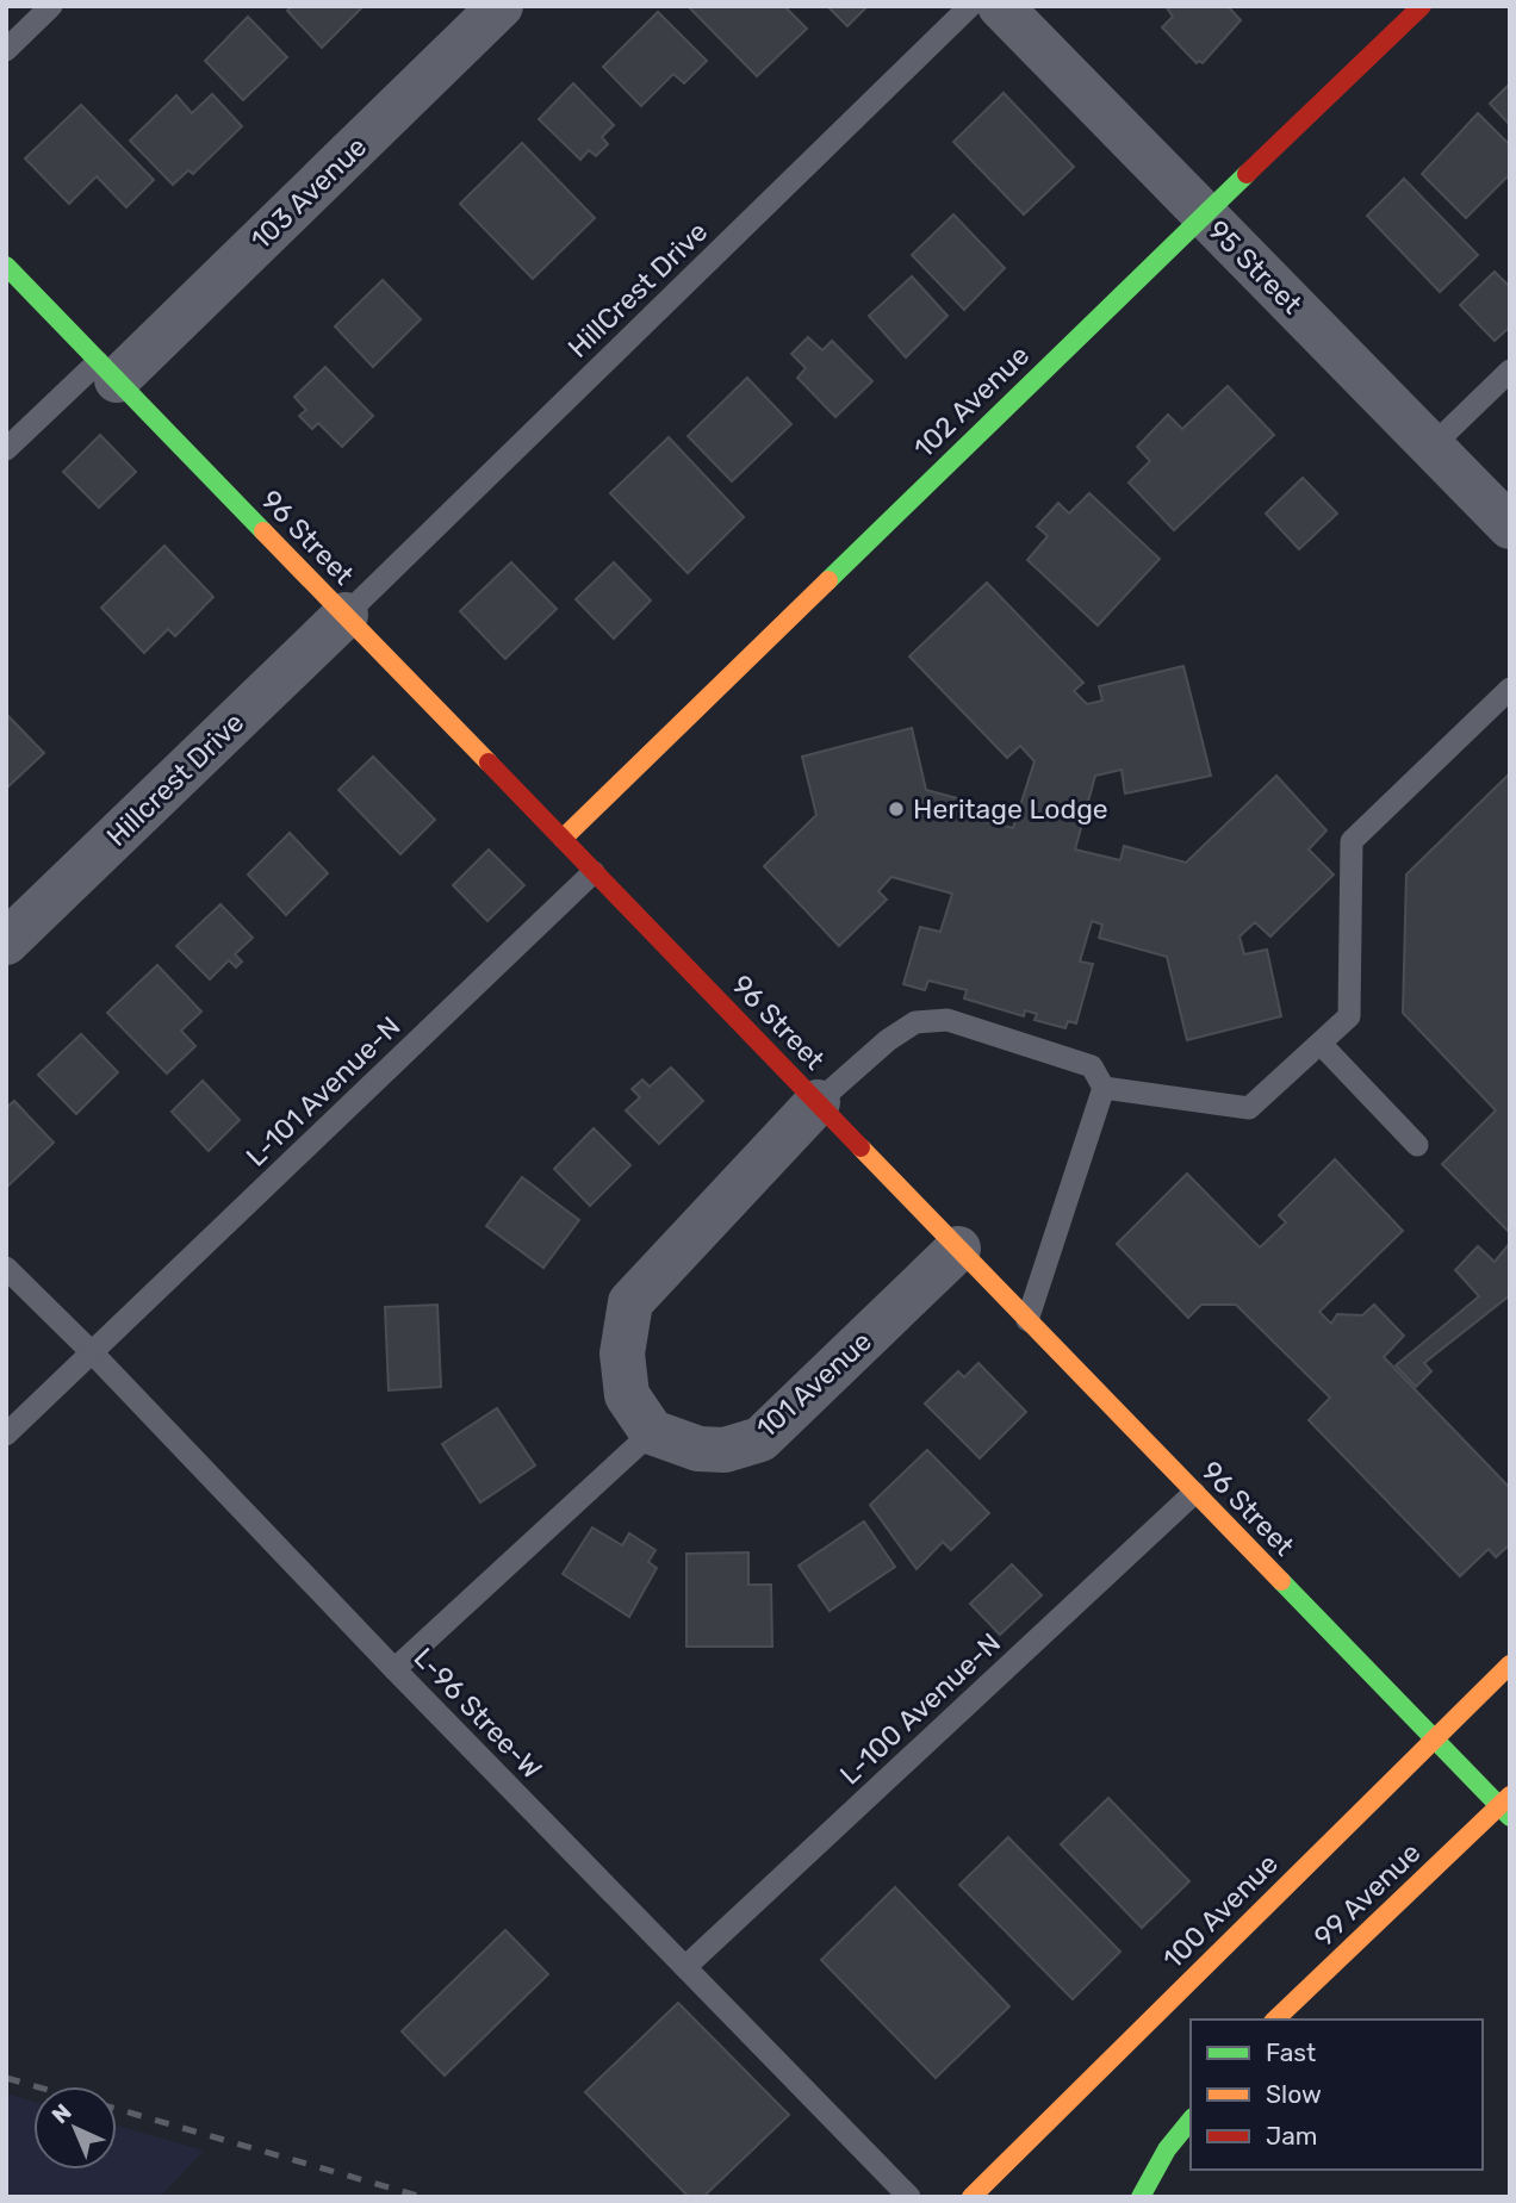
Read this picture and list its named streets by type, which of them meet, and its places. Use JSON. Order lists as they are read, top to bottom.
{
  "streets": {
    "street": [
      "103 Avenue",
      "95 Street",
      "102 Avenue",
      "96 Street",
      "Hillcrest Drive",
      "101 Avenue",
      "99 Avenue",
      "100 Avenue"
    ],
    "lane": [
      "HillCrest Drive",
      "L-101 Avenue-N",
      "L-100 Avenue-N",
      "L-96 Stree-W"
    ]
  },
  "crossings": [
    ["103 Avenue", "96 Street"],
    ["95 Street", "102 Avenue"],
    ["HillCrest Drive", "96 Street"],
    ["HillCrest Drive", "Hillcrest Drive"],
    ["102 Avenue", "96 Street"],
    ["96 Street", "Hillcrest Drive"],
    ["96 Street", "L-101 Avenue-N"],
    ["96 Street", "101 Avenue"],
    ["96 Street", "L-100 Avenue-N"],
    ["96 Street", "99 Avenue"],
    ["96 Street", "100 Avenue"],
    ["L-101 Avenue-N", "L-96 Stree-W"],
    ["L-100 Avenue-N", "L-96 Stree-W"]
  ],
  "places": ["Heritage Lodge"],
  "legend": ["Fast", "Slow", "Jam"],
  "north": "top left"
}
